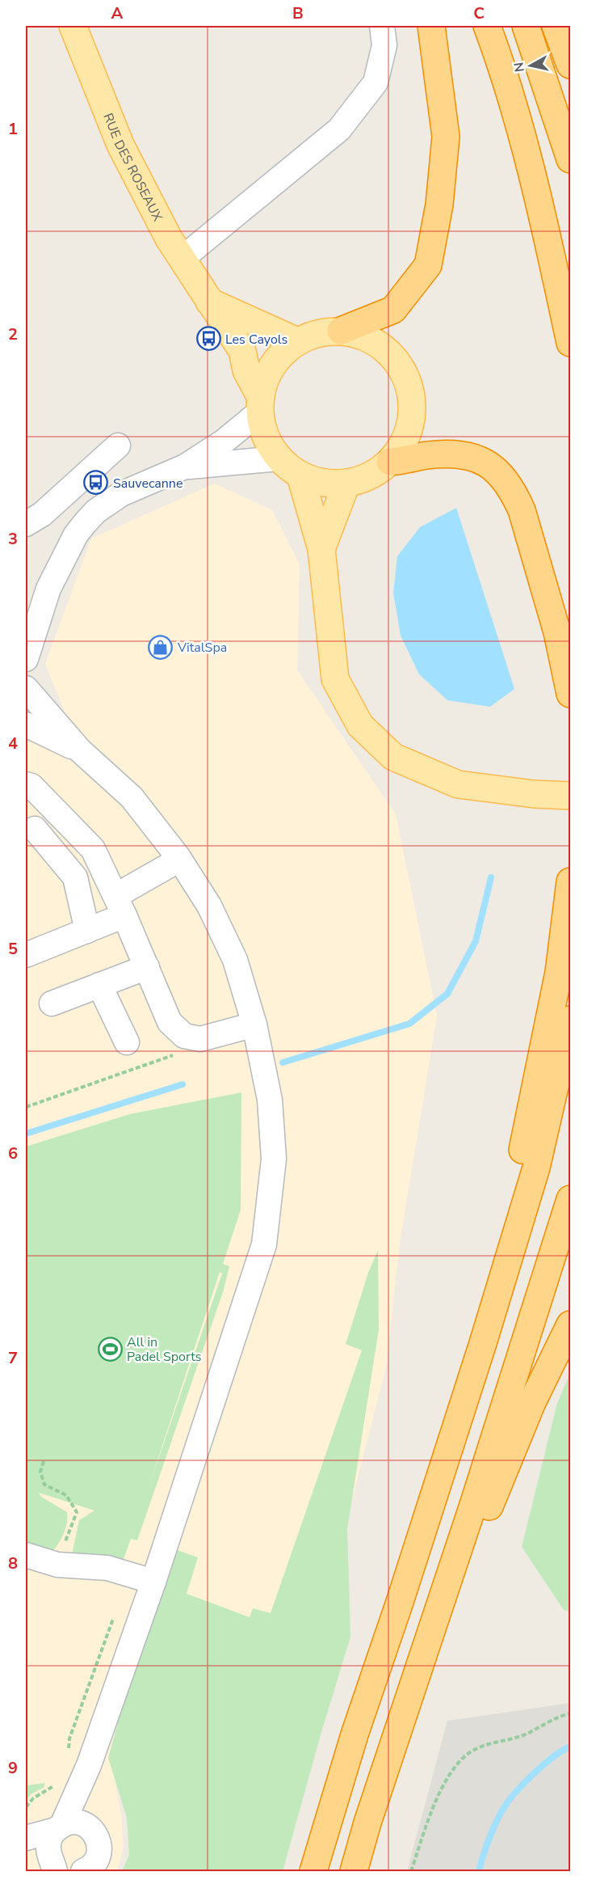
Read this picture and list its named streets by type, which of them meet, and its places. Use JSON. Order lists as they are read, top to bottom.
{
  "streets": {
    "main road": ["RUE DES ROSEAUX"]
  },
  "places": {
    "bus stop": ["Les Cayols", "Sauvecanne"],
    "shop": ["VitalSpa"],
    "sports": ["All in Padel Sports"]
  },
  "north": "left",
  "grid": {
    "columns": ["A", "B", "C"],
    "rows": [
      "1",
      "2",
      "3",
      "4",
      "5",
      "6",
      "7",
      "8",
      "9"
    ]
  }
}
